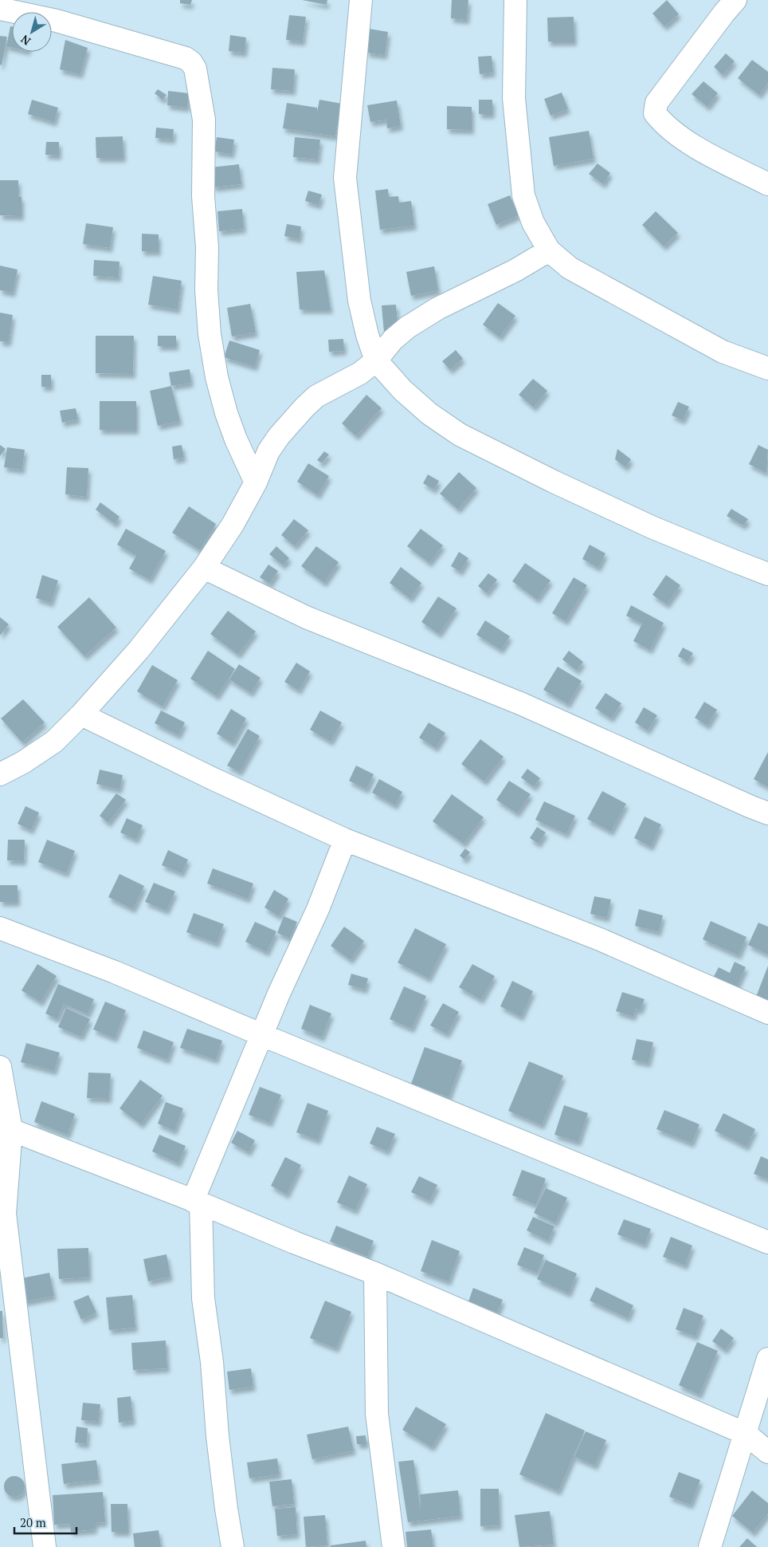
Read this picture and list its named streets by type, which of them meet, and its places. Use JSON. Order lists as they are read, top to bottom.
{
  "scale_bar": "20 m",
  "north": "bottom left"
}
